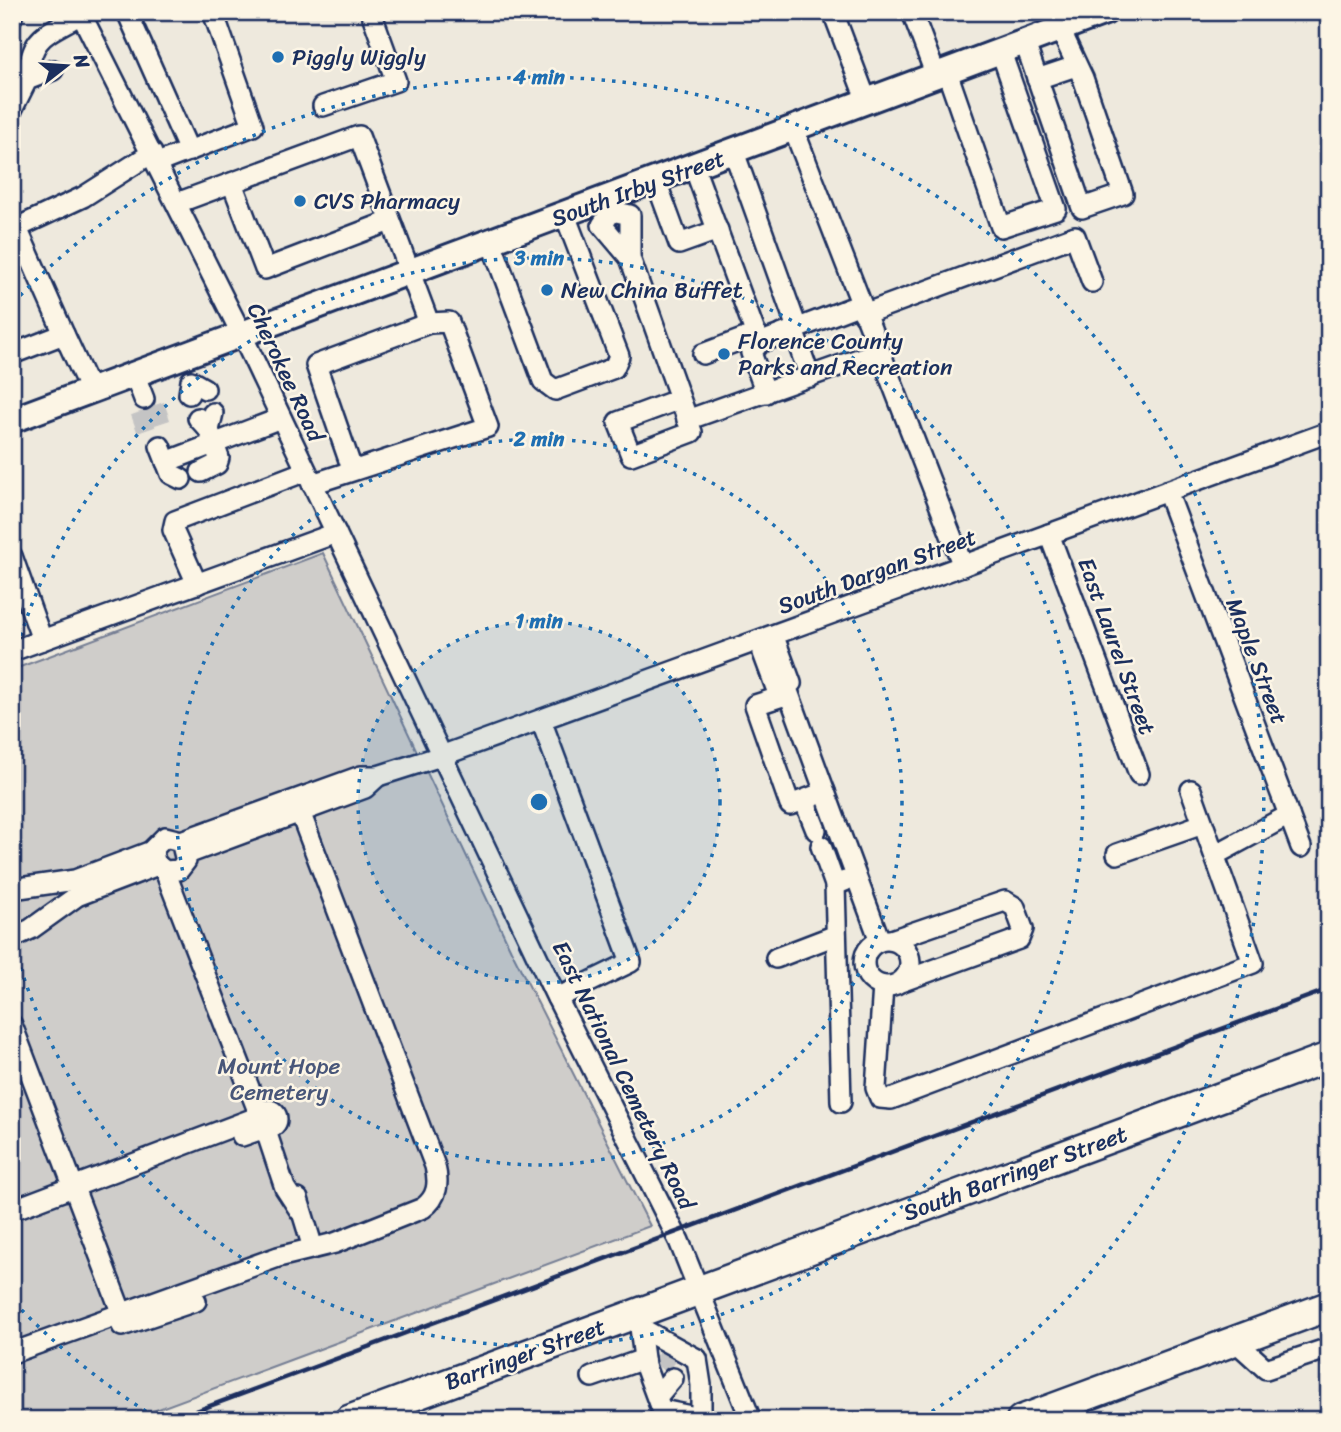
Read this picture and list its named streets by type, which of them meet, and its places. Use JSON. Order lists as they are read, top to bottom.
{
  "streets": {
    "highway": ["South Barringer Street", "Barringer Street"],
    "main road": ["South Irby Street"],
    "street": [
      "Cherokee Road",
      "South Dargan Street",
      "East Laurel Street",
      "Maple Street",
      "East National Cemetery Road"
    ]
  },
  "crossings": [
    ["South Irby Street", "Cherokee Road"],
    ["Cherokee Road", "South Dargan Street"],
    ["Cherokee Road", "East National Cemetery Road"],
    ["South Dargan Street", "East Laurel Street"],
    ["South Dargan Street", "Maple Street"],
    ["South Dargan Street", "East National Cemetery Road"],
    ["East National Cemetery Road", "South Barringer Street"],
    ["East National Cemetery Road", "Barringer Street"],
    ["South Barringer Street", "Barringer Street"]
  ],
  "parks": ["Mount Hope Cemetery"],
  "places": [
    "Piggly Wiggly",
    "CVS Pharmacy",
    "New China Buffet",
    "Florence County Parks and Recreation"
  ],
  "north": "right",
  "rings": [
    "4 min",
    "3 min",
    "2 min",
    "1 min"
  ]
}
